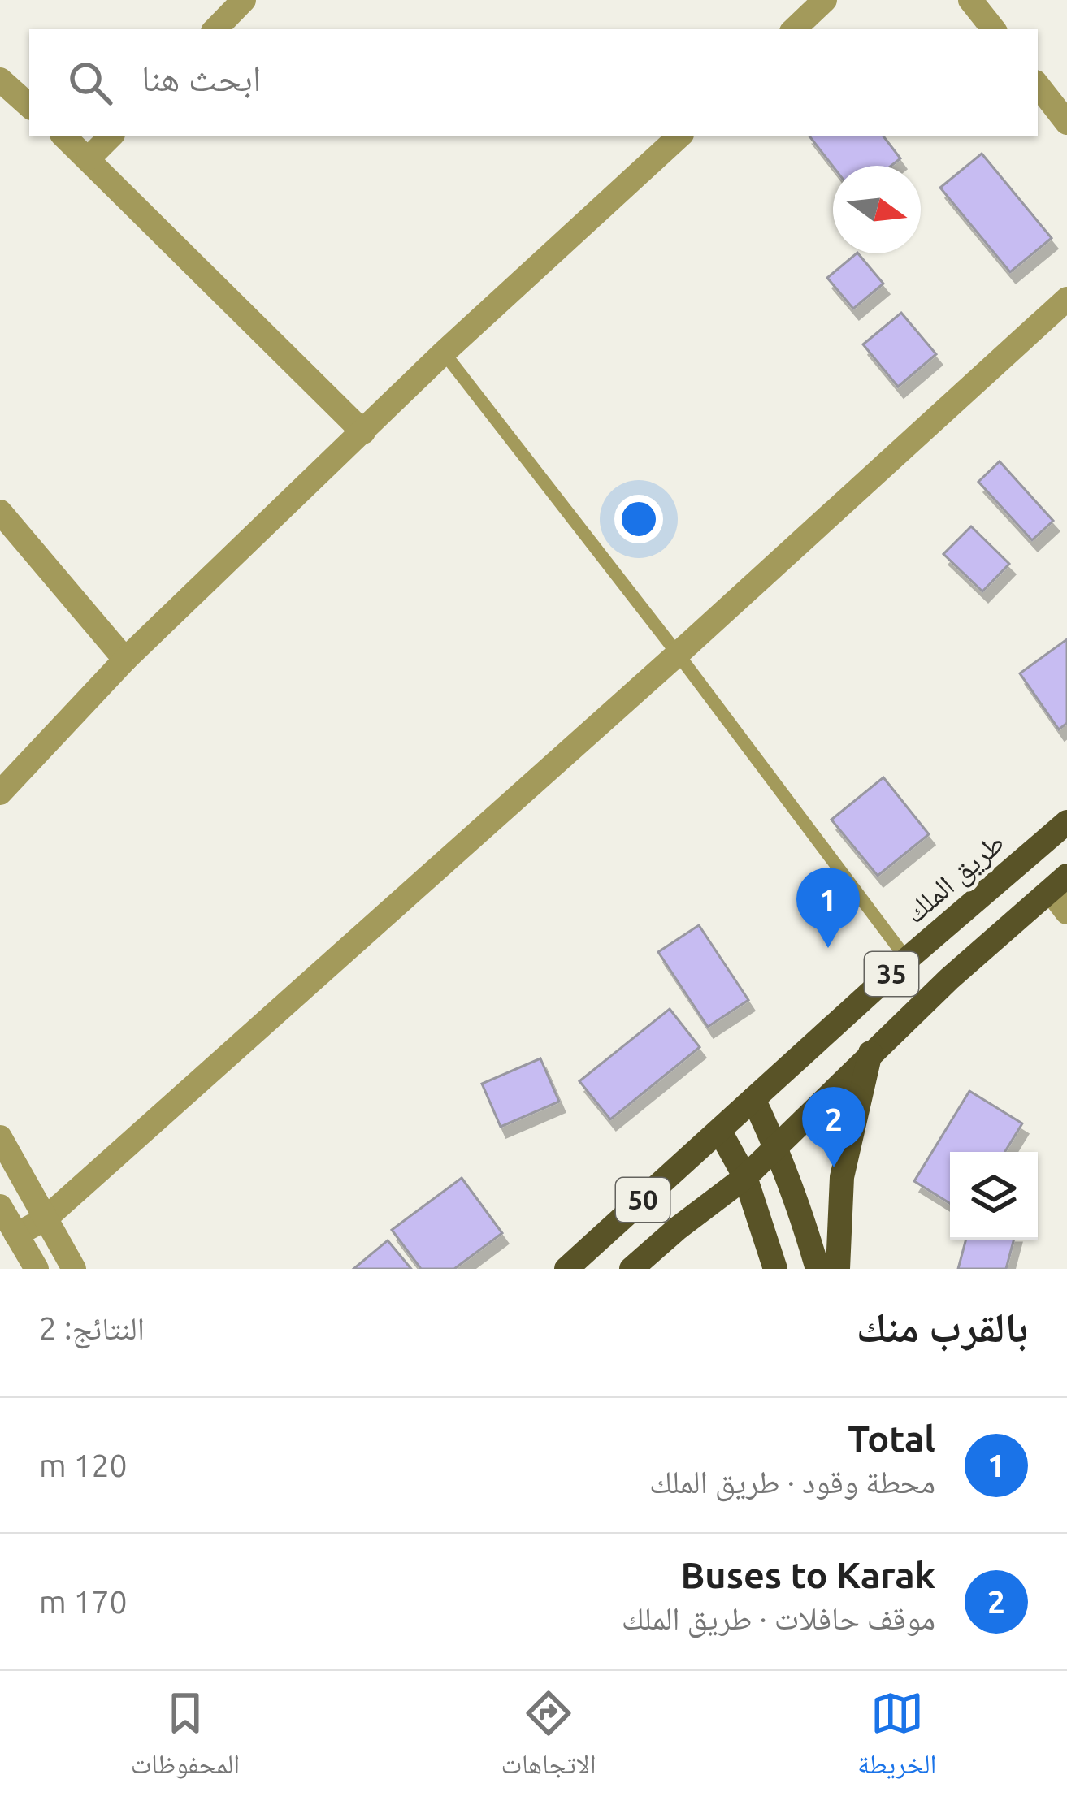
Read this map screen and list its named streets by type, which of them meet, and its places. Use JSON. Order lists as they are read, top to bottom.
{
  "streets": {
    "main road": ["طريق الملك", "35", "50"]
  },
  "crossings": [
    ["طريق الملك", "50"],
    ["35", "50"]
  ],
  "north": "right",
  "page": {
    "search": "ابحث هنا",
    "pins": ["1", "2"],
    "heading": ["بالقرب منك", "النتائج: 2"],
    "list": [
      {
        "mark": "1",
        "name": "Total",
        "note": "محطة وقود · طريق الملك",
        "value": "120 m"
      },
      {
        "mark": "2",
        "name": "Buses to Karak",
        "note": "موقف حافلات · طريق الملك",
        "value": "170 m"
      }
    ],
    "nav": ["الخريطة", "الاتجاهات", "المحفوظات"]
  }
}
